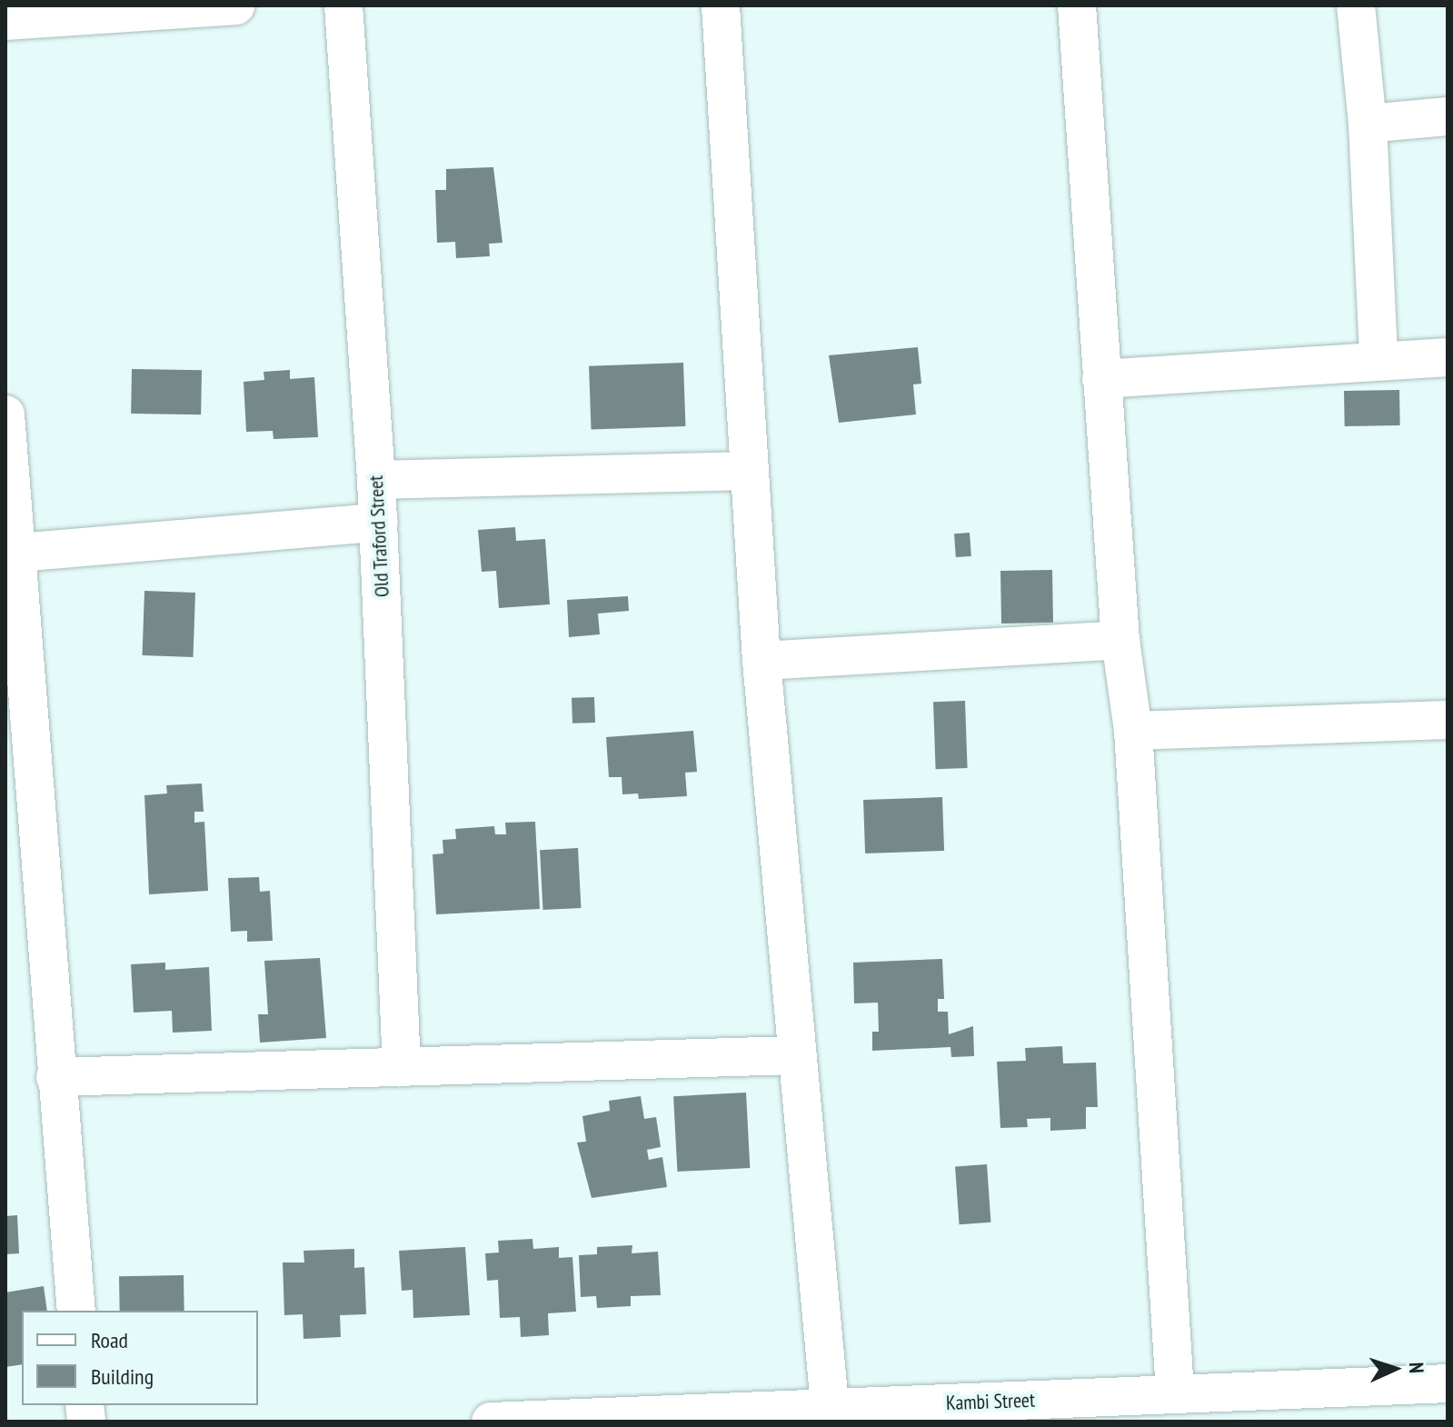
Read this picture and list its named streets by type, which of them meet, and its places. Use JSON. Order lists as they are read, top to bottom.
{
  "streets": {
    "street": ["Old Traford Street", "Kambi Street"]
  },
  "legend": ["Road", "Building"],
  "north": "right"
}
